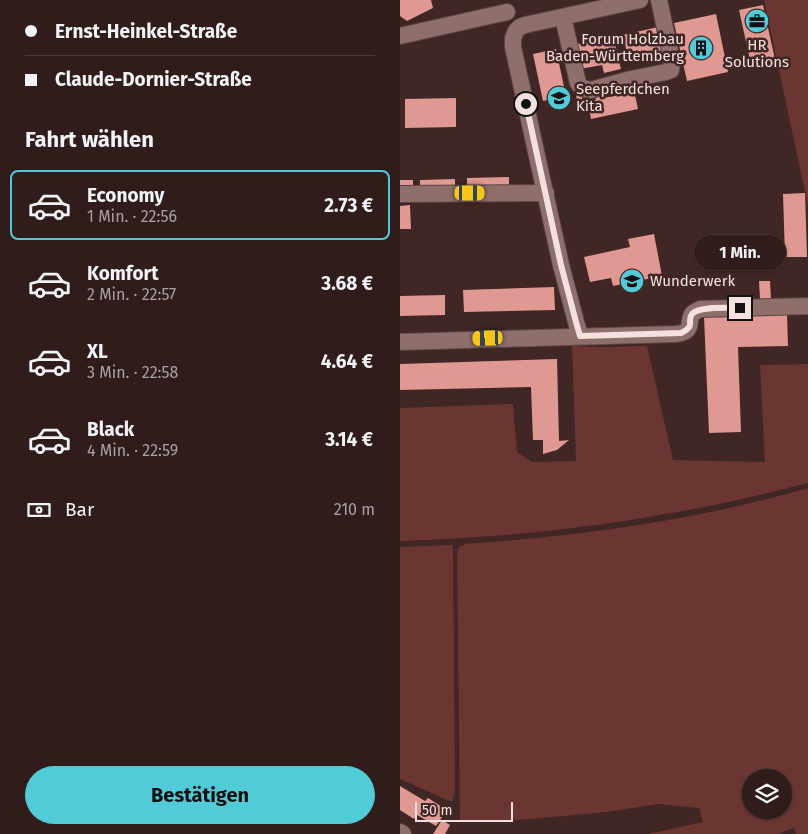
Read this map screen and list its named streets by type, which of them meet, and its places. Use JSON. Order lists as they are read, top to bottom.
{
  "places": {
    "office": ["HR Solutions"],
    "building": ["Forum Holzbau Baden-Württemberg"],
    "school or university": ["Seepferdchen Kita", "Wunderwerk"]
  },
  "scale_bar": "50 m",
  "page": {
    "banner": ["Ernst-Heinkel-Straße", "Claude-Dornier-Straße"],
    "heading": "Fahrt wählen",
    "list": [
      {
        "name": "Economy",
        "note": "1 Min. · 22:56",
        "value": "2.73 €"
      },
      {
        "name": "Komfort",
        "note": "2 Min. · 22:57",
        "value": "3.68 €"
      },
      {
        "name": "XL",
        "note": "3 Min. · 22:58",
        "value": "4.64 €"
      },
      {
        "name": "Black",
        "note": "4 Min. · 22:59",
        "value": "3.14 €"
      }
    ],
    "bubble": "1 Min.",
    "pay": ["Bar", "210 m"],
    "buttons": "Bestätigen",
    "scale": "50 m"
  }
}
